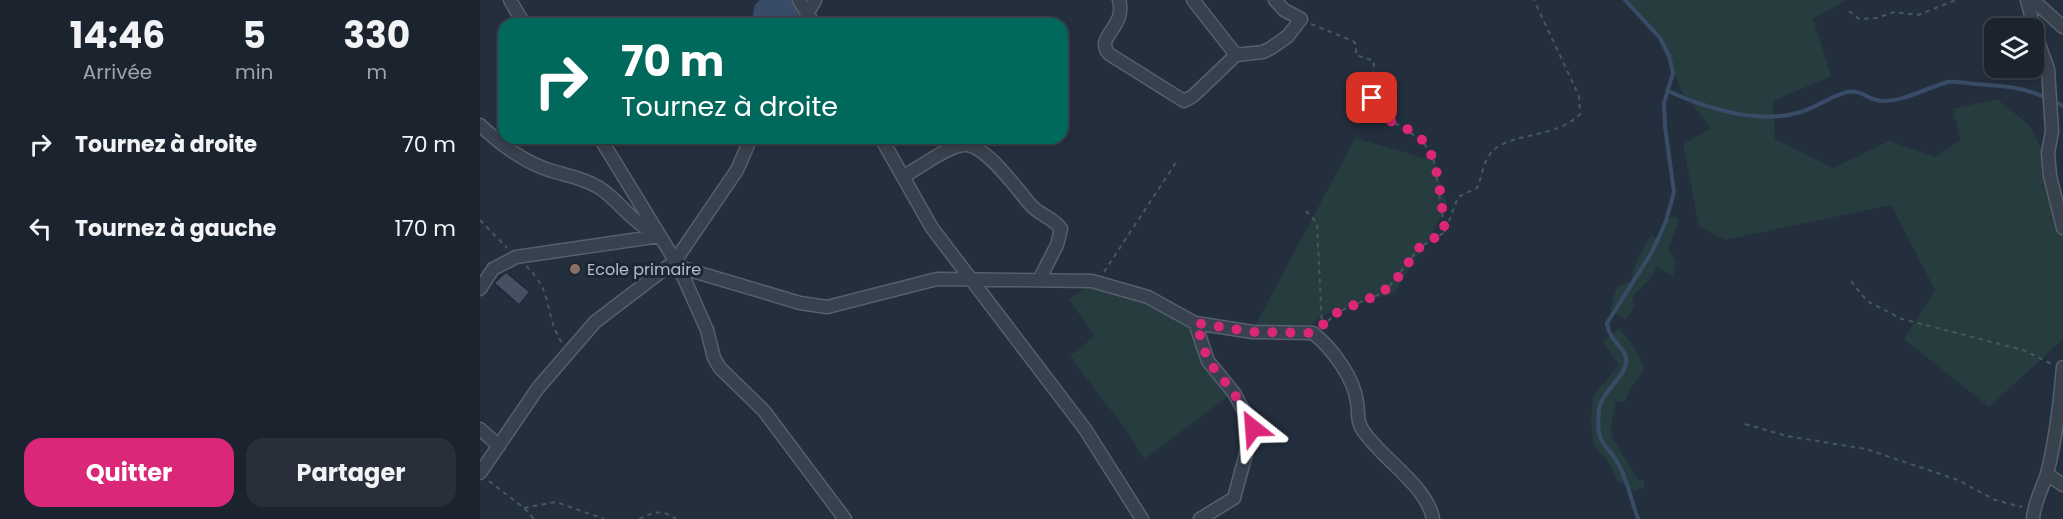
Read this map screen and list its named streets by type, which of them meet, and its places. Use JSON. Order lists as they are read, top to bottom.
{
  "places": ["Ecole primaire"],
  "page": {
    "eta": [
      "14:46",
      "Arrivée",
      "5",
      "min",
      "330",
      "m"
    ],
    "turn": ["70 m", "Tournez à droite"],
    "list": [
      {
        "name": "Tournez à droite",
        "value": "70 m"
      },
      {
        "name": "Tournez à gauche",
        "value": "170 m"
      }
    ],
    "buttons": ["Quitter", "Partager"]
  }
}
